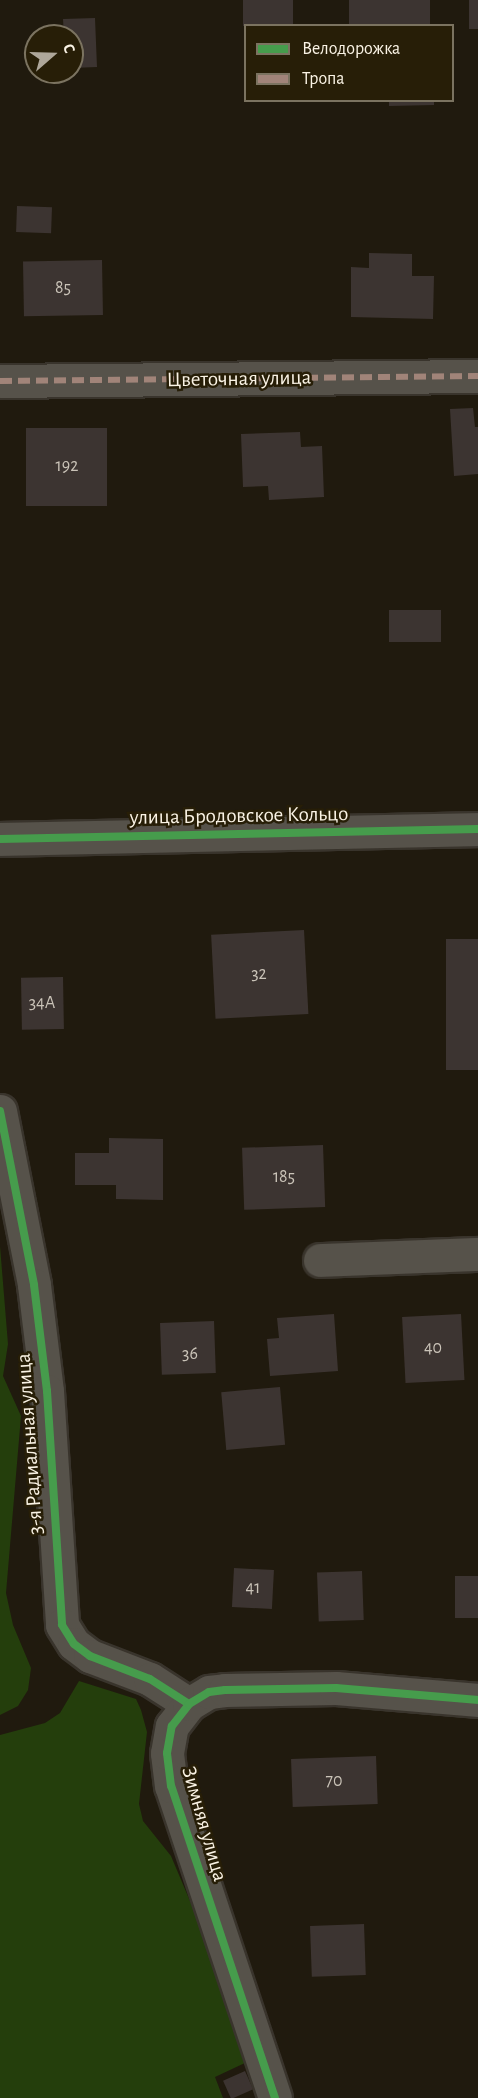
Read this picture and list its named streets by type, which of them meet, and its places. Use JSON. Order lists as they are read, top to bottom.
{
  "streets": {
    "street": [
      "Цветочная улица",
      "улица Бродовское Кольцо",
      "3-я Радиальная улица",
      "Зимняя улица"
    ]
  },
  "crossings": [
    ["3-я Радиальная улица", "Зимняя улица"]
  ],
  "house_numbers": [
    "85",
    "192",
    "32",
    "34А",
    "185",
    "40",
    "36",
    "41",
    "70"
  ],
  "legend": ["Велодорожка", "Тропа"],
  "north": "right"
}
